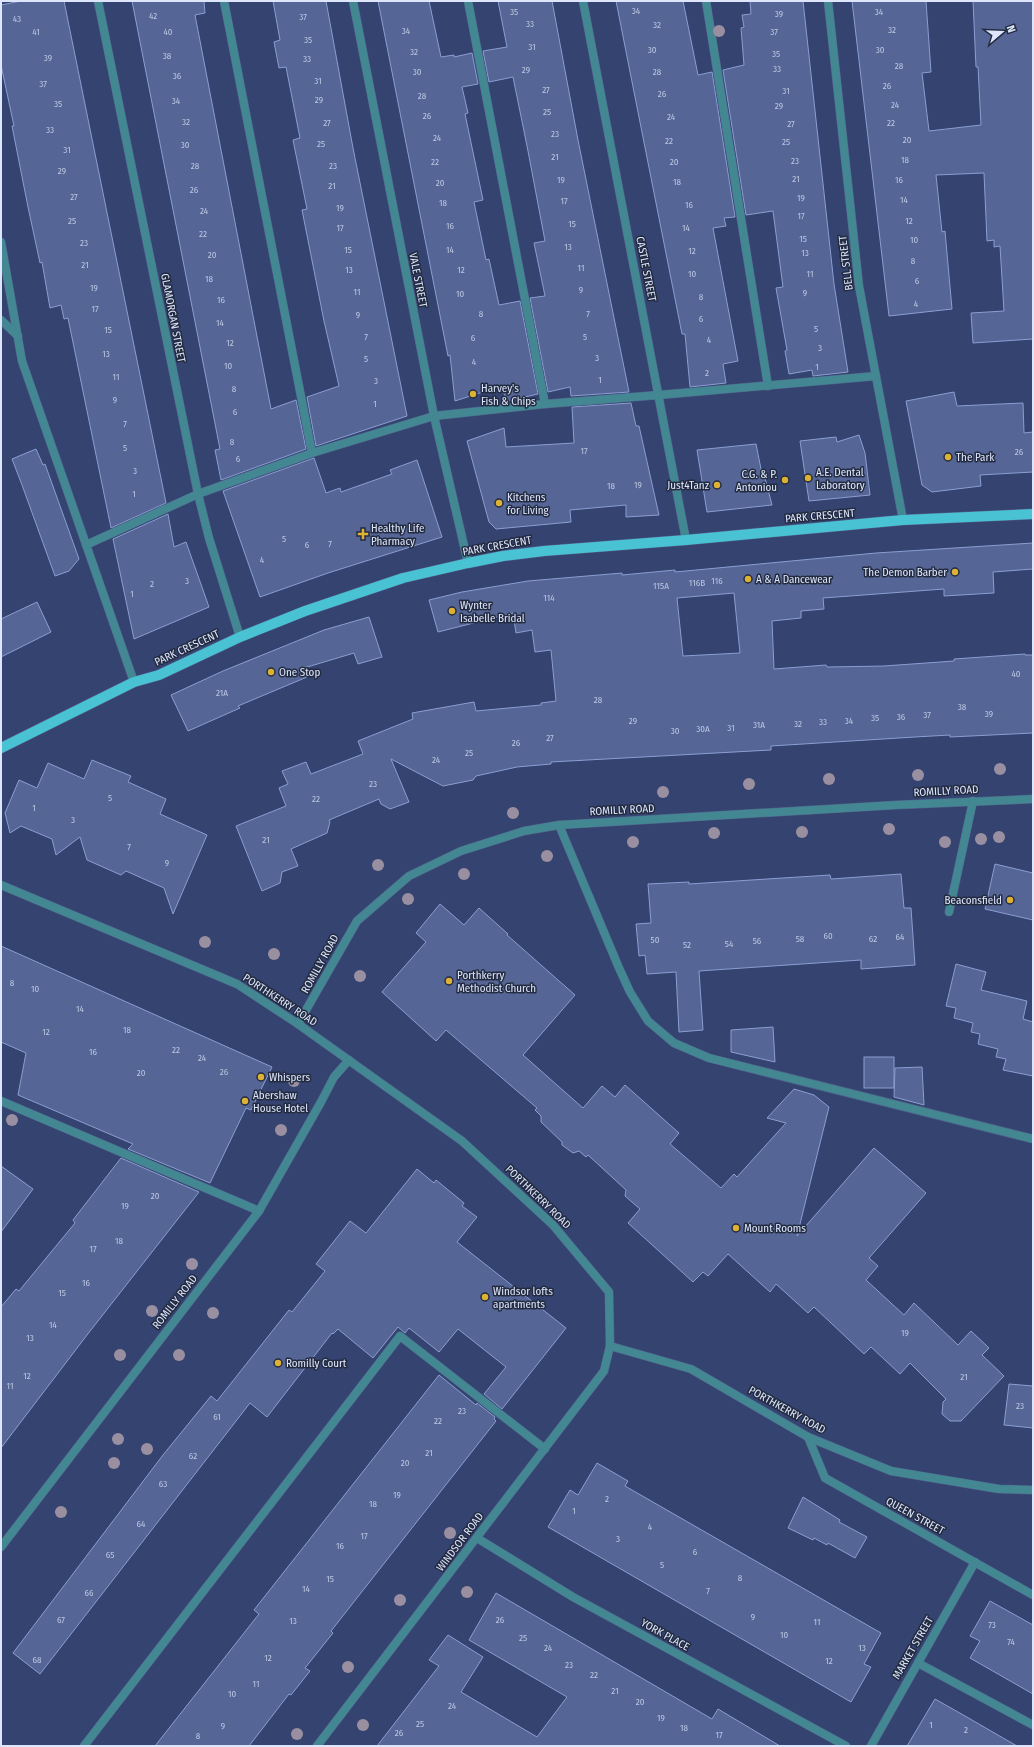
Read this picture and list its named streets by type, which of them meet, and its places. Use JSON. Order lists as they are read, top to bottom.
{
  "streets": {
    "main road": ["PARK CRESCENT"],
    "street": [
      "BELL STREET",
      "CASTLE STREET",
      "VALE STREET",
      "GLAMORGAN STREET",
      "ROMILLY ROAD",
      "PORTHKERRY ROAD",
      "QUEEN STREET",
      "WINDSOR ROAD",
      "YORK PLACE",
      "MARKET STREET"
    ]
  },
  "crossings": [
    ["BELL STREET", "PARK CRESCENT"],
    ["CASTLE STREET", "PARK CRESCENT"],
    ["VALE STREET", "PARK CRESCENT"],
    ["GLAMORGAN STREET", "PARK CRESCENT"],
    ["ROMILLY ROAD", "PORTHKERRY ROAD"],
    ["PORTHKERRY ROAD", "QUEEN STREET"],
    ["PORTHKERRY ROAD", "WINDSOR ROAD"],
    ["QUEEN STREET", "MARKET STREET"],
    ["WINDSOR ROAD", "YORK PLACE"]
  ],
  "places": {
    "other": [
      "Harvey's Fish & Chips",
      "The Park",
      "A.E. Dental Laboratory",
      "C.G. & P. Antoniou",
      "Just4Tanz",
      "Kitchens for Living",
      "The Demon Barber",
      "A & A Dancewear",
      "Wynter Isabelle Bridal",
      "One Stop",
      "Beaconsfield",
      "Porthkerry Methodist Church",
      "Whispers",
      "Abershaw House Hotel",
      "Mount Rooms",
      "Windsor lofts apartments",
      "Romilly Court"
    ],
    "health": ["Healthy Life Pharmacy"]
  },
  "house_numbers": [
    "34",
    "35",
    "34",
    "39",
    "42",
    "37",
    "43",
    "33",
    "32",
    "32",
    "34",
    "41",
    "40",
    "37",
    "35",
    "31",
    "30",
    "30",
    "32",
    "35",
    "38",
    "39",
    "33",
    "28",
    "33",
    "29",
    "30",
    "28",
    "36",
    "31",
    "37",
    "26",
    "27",
    "31",
    "26",
    "28",
    "29",
    "34",
    "35",
    "24",
    "29",
    "25",
    "26",
    "24",
    "32",
    "27",
    "22",
    "27",
    "33",
    "23",
    "24",
    "20",
    "22",
    "25",
    "25",
    "30",
    "31",
    "21",
    "18",
    "23",
    "22",
    "20",
    "28",
    "23",
    "29",
    "21",
    "19",
    "16",
    "18",
    "20",
    "21",
    "26",
    "27",
    "19",
    "14",
    "17",
    "18",
    "16",
    "19",
    "24",
    "17",
    "25",
    "12",
    "15",
    "16",
    "17",
    "14",
    "22",
    "15",
    "10",
    "23",
    "13",
    "15",
    "14",
    "12",
    "13",
    "20",
    "8",
    "21",
    "11",
    "13",
    "12",
    "10",
    "11",
    "18",
    "6",
    "19",
    "9",
    "11",
    "9",
    "10",
    "8",
    "16",
    "4",
    "17",
    "8",
    "7",
    "9",
    "6",
    "14",
    "5",
    "15",
    "7",
    "5",
    "6",
    "4",
    "12",
    "3",
    "13",
    "3",
    "5",
    "4",
    "10",
    "1",
    "2",
    "11",
    "1",
    "3",
    "8",
    "9",
    "1",
    "6",
    "7",
    "8",
    "5",
    "17",
    "26",
    "6",
    "3",
    "19",
    "18",
    "1",
    "5",
    "7",
    "6",
    "4",
    "3",
    "116",
    "116B",
    "2",
    "115A",
    "1",
    "114",
    "40",
    "21A",
    "28",
    "38",
    "39",
    "37",
    "36",
    "35",
    "29",
    "34",
    "33",
    "32",
    "31A",
    "31",
    "30A",
    "30",
    "27",
    "26",
    "25",
    "24",
    "23",
    "5",
    "22",
    "1",
    "3",
    "21",
    "7",
    "9",
    "60",
    "64",
    "58",
    "62",
    "50",
    "56",
    "54",
    "52",
    "8",
    "10",
    "14",
    "18",
    "12",
    "22",
    "16",
    "24",
    "26",
    "20",
    "20",
    "19",
    "18",
    "17",
    "16",
    "15",
    "14",
    "19",
    "13",
    "12",
    "21",
    "11",
    "23",
    "23",
    "61",
    "22",
    "21",
    "62",
    "20",
    "63",
    "19",
    "2",
    "18",
    "1",
    "64",
    "4",
    "17",
    "3",
    "16",
    "6",
    "65",
    "5",
    "8",
    "15",
    "14",
    "7",
    "66",
    "9",
    "67",
    "26",
    "13",
    "11",
    "73",
    "10",
    "25",
    "74",
    "24",
    "13",
    "12",
    "68",
    "12",
    "23",
    "22",
    "11",
    "21",
    "10",
    "20",
    "24",
    "19",
    "25",
    "1",
    "9",
    "18",
    "2",
    "26",
    "17",
    "8"
  ],
  "north": "right"
}
